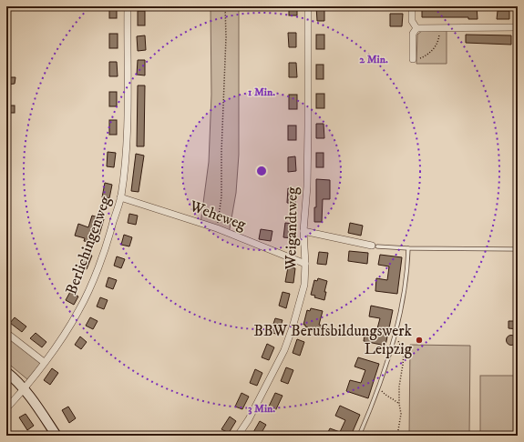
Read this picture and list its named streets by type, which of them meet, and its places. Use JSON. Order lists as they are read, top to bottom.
{
  "streets": {
    "street": ["Weheweg", "Weigandtweg", "Berlichingenweg"]
  },
  "crossings": [
    ["Weheweg", "Weigandtweg"],
    ["Weheweg", "Berlichingenweg"]
  ],
  "places": ["BBW Berufsbildungswerk Leipzig"],
  "rings": ["2 Min.", "1 Min.", "3 Min."]
}
